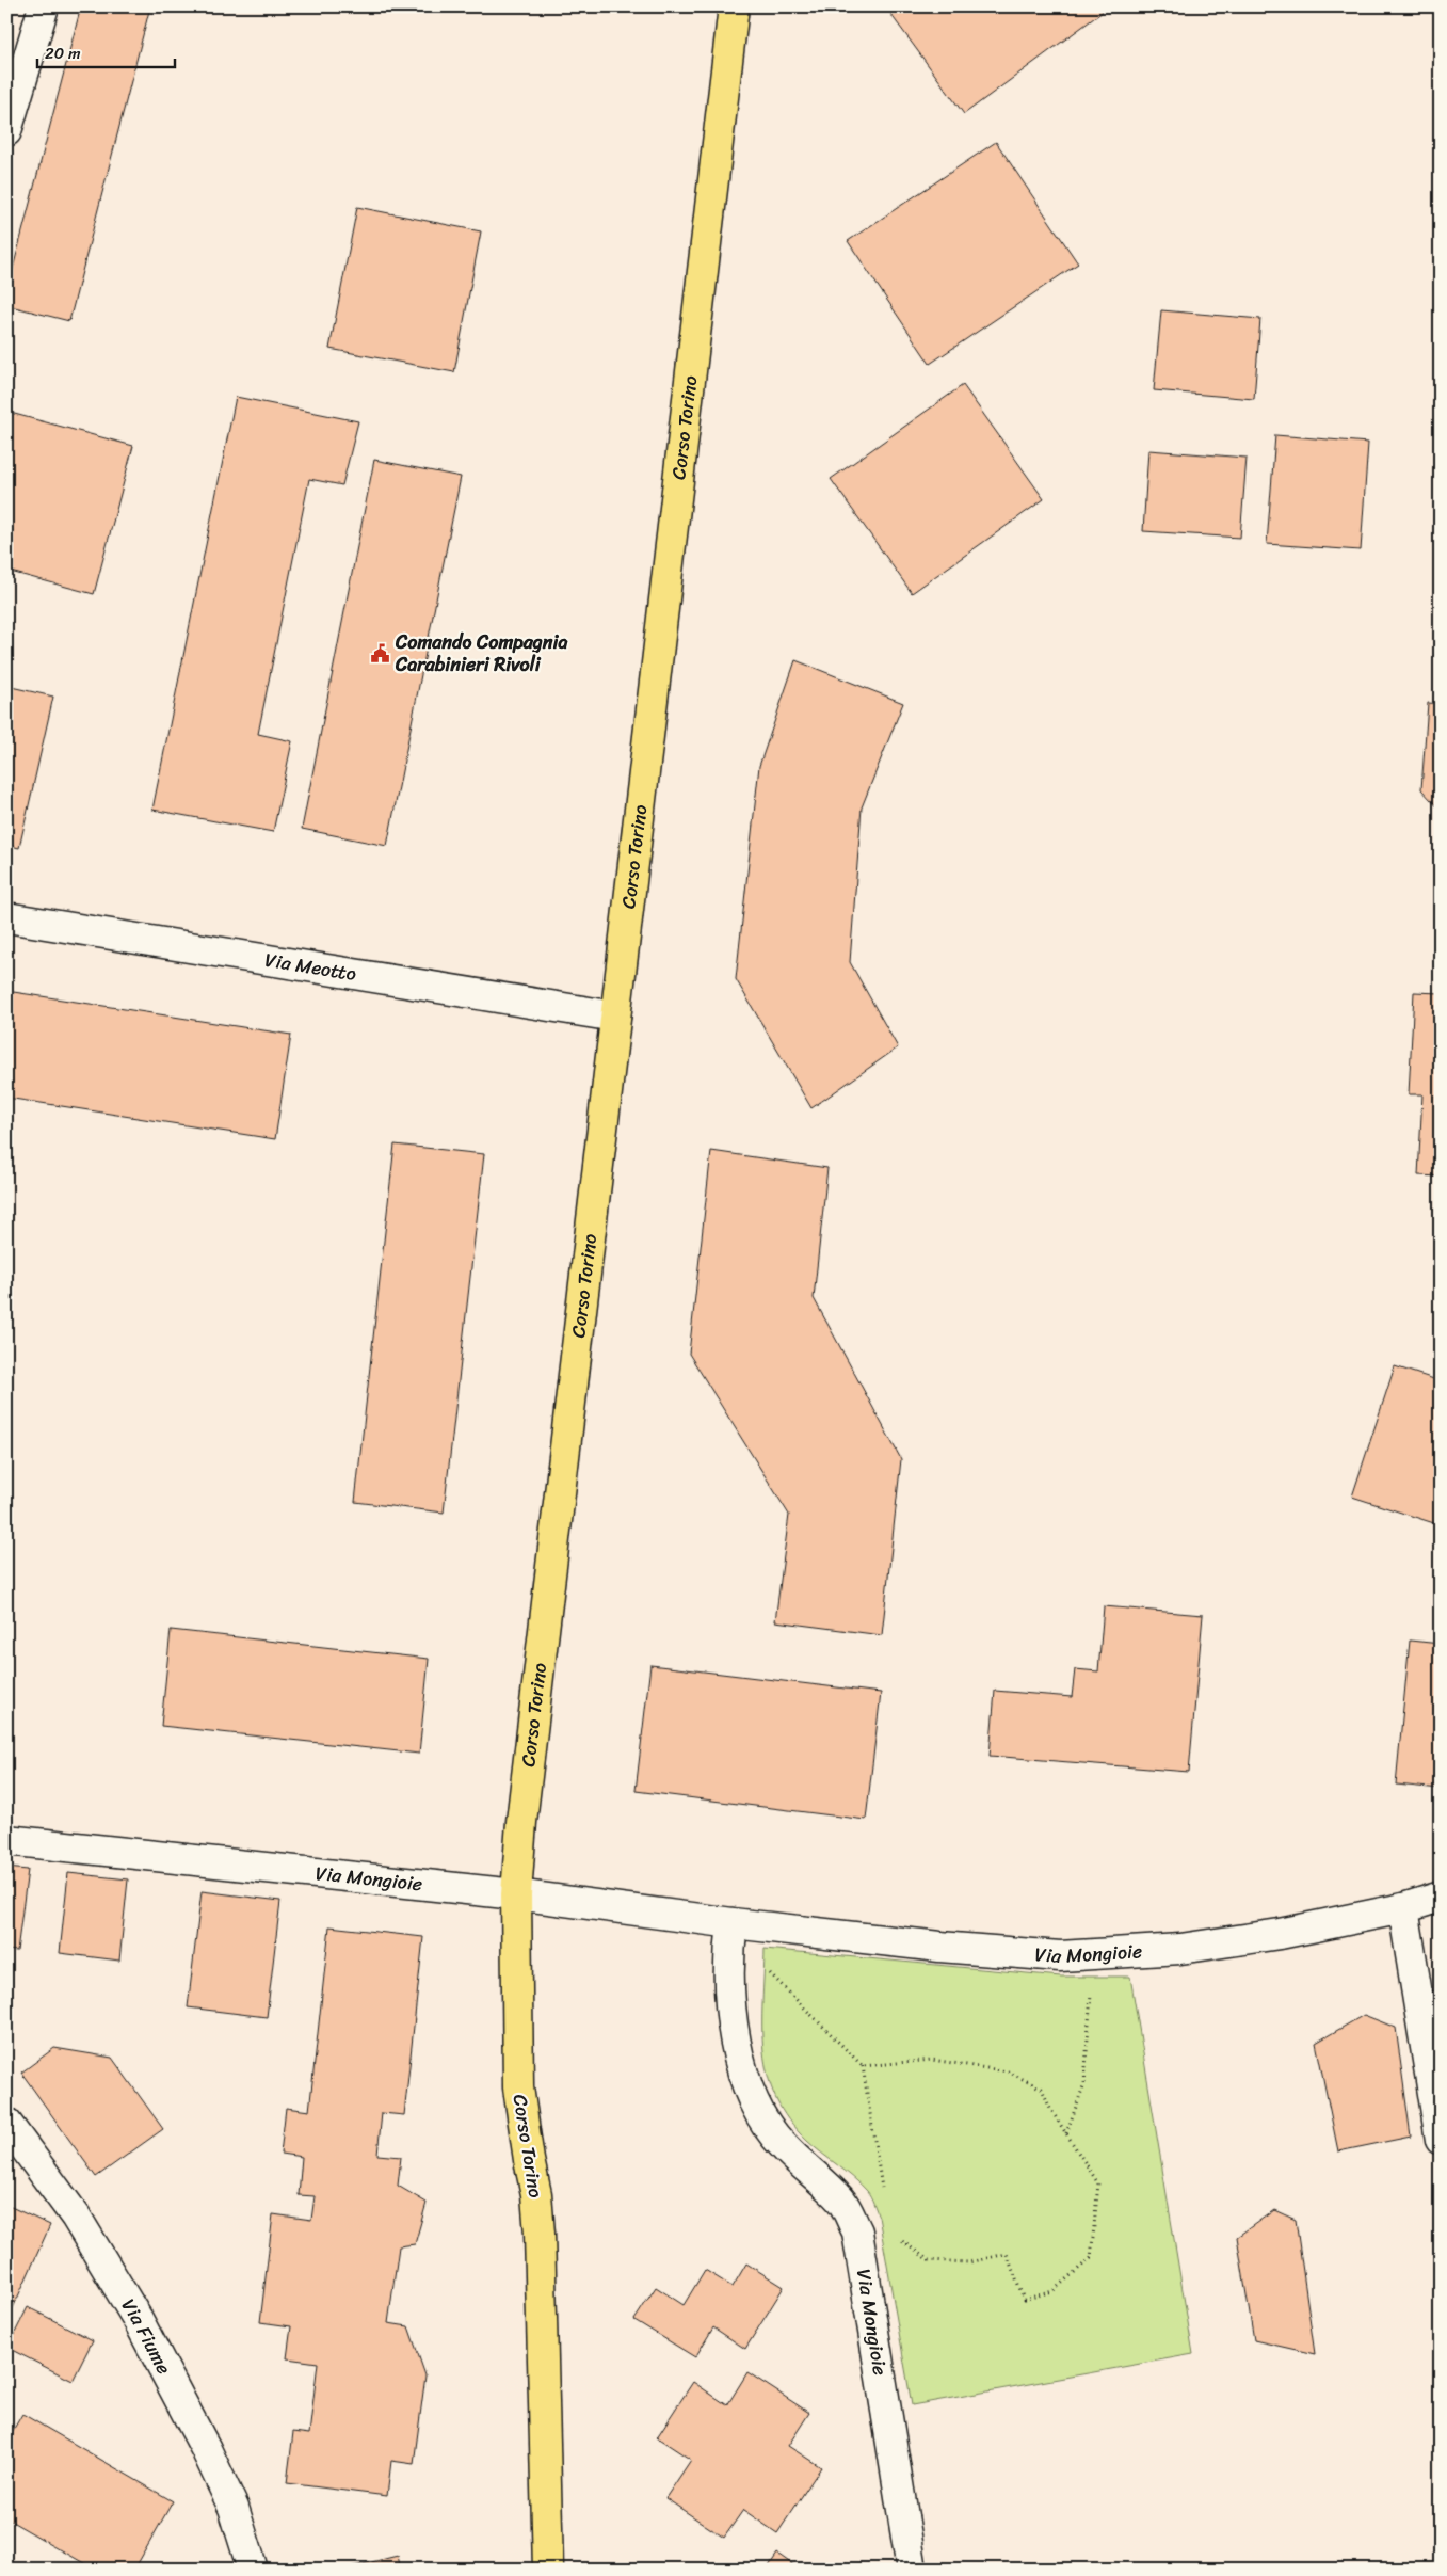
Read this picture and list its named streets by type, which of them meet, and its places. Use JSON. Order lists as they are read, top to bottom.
{
  "streets": {
    "main road": ["Corso Torino"],
    "street": ["Via Meotto", "Via Mongioie", "Via Fiume"]
  },
  "crossings": [
    ["Corso Torino", "Via Meotto"],
    ["Corso Torino", "Via Mongioie"]
  ],
  "places": {
    "public building": ["Comando Compagnia Carabinieri Rivoli"]
  },
  "scale_bar": "20 m"
}
